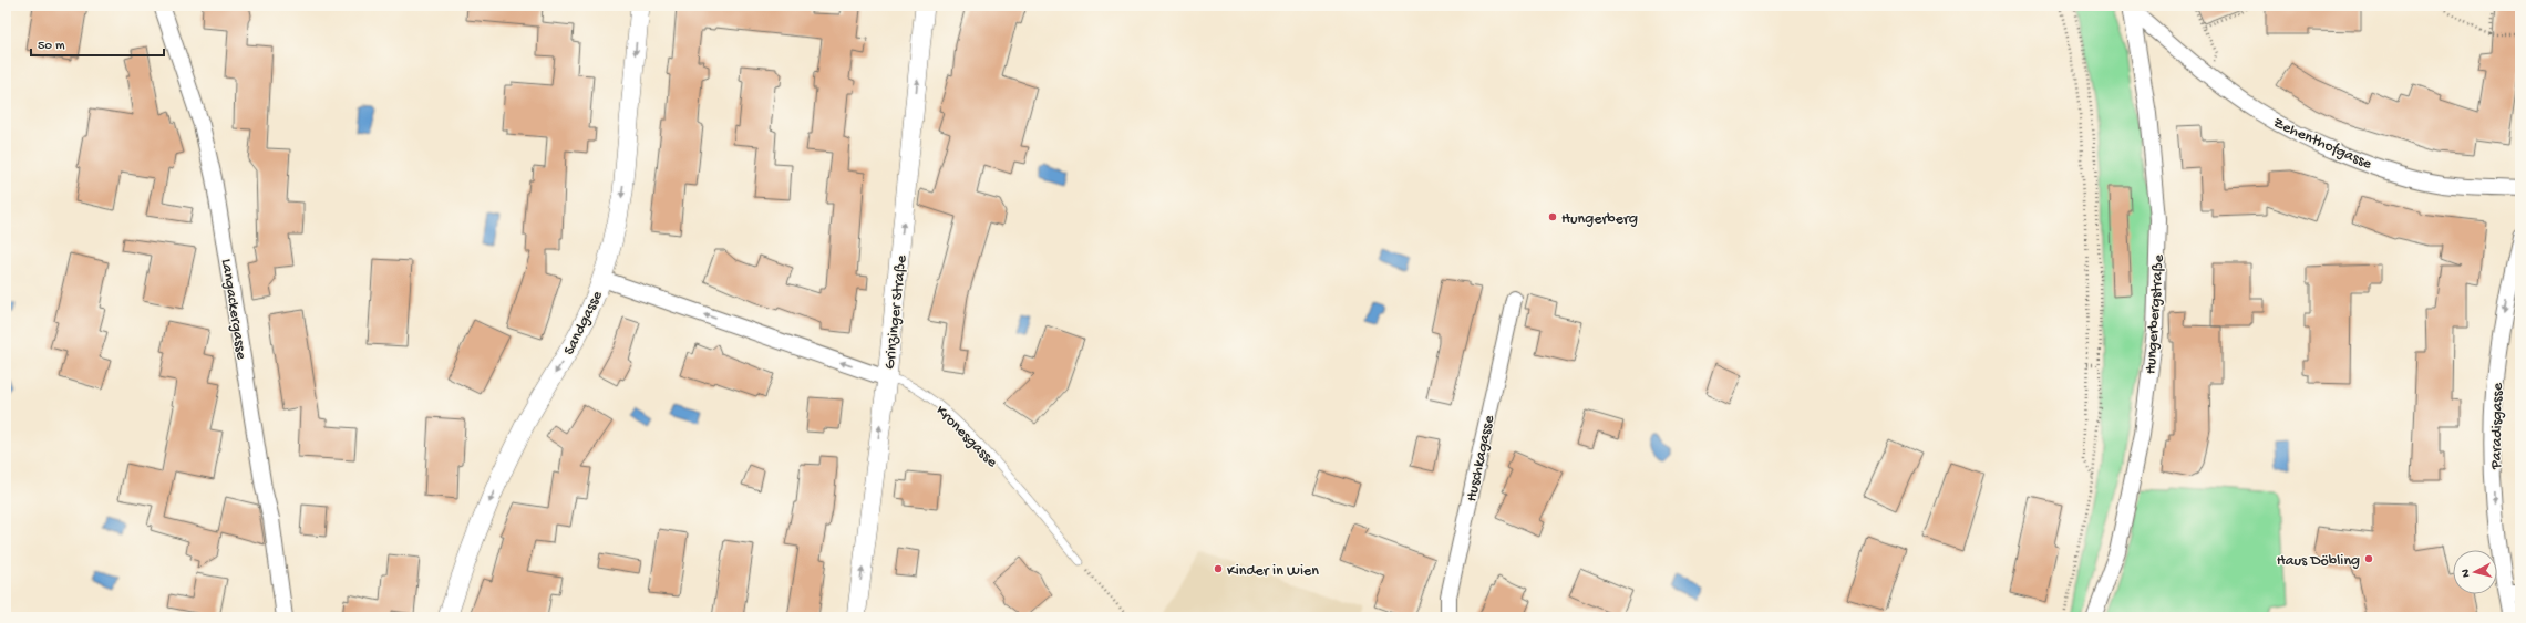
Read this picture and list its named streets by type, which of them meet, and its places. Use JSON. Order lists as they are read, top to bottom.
{
  "streets": {
    "street": [
      "Zehenthofgasse",
      "Langackergasse",
      "Grinzinger Straße",
      "Hungerbergstraße",
      "Sandgasse",
      "Paradisgasse",
      "Kronesgasse",
      "Huschkagasse"
    ]
  },
  "crossings": [
    ["Zehenthofgasse", "Hungerbergstraße"],
    ["Grinzinger Straße", "Kronesgasse"],
    ["Sandgasse", "Kronesgasse"]
  ],
  "one_way": [
    "Grinzinger Straße",
    "Sandgasse",
    "Paradisgasse",
    "Kronesgasse"
  ],
  "places": ["Hungerberg", "Haus Döbling", "Kinder in Wien"],
  "scale_bar": "50 m",
  "north": "left"
}
